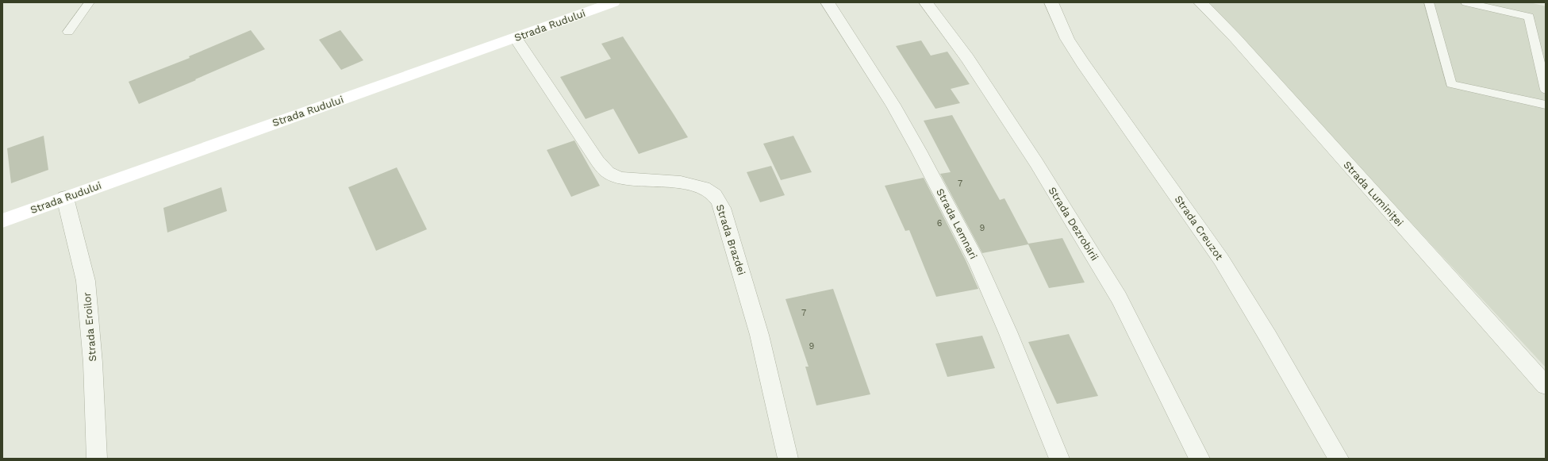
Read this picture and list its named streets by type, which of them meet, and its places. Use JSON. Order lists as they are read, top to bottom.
{
  "streets": {
    "main road": ["Strada Rudului"],
    "street": [
      "Strada Luminiței",
      "Strada Lemnari",
      "Strada Dezrobirii",
      "Strada Creuzot",
      "Strada Brazdei",
      "Strada Eroilor"
    ]
  },
  "crossings": [
    ["Strada Rudului", "Strada Brazdei"],
    ["Strada Rudului", "Strada Eroilor"]
  ],
  "house_numbers": [
    "7",
    "6",
    "9",
    "7",
    "9"
  ]
}
